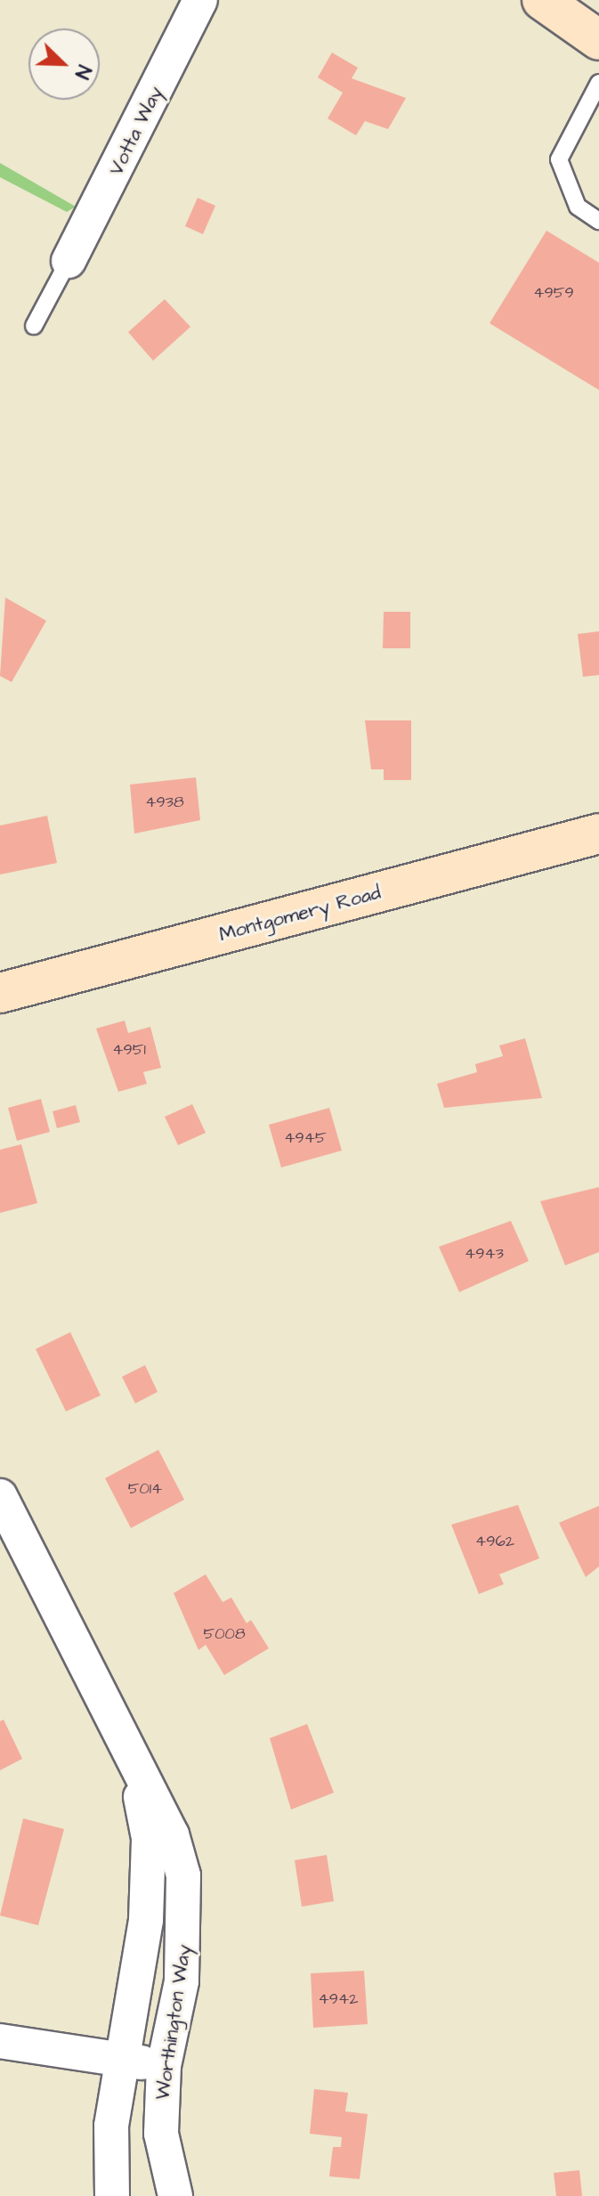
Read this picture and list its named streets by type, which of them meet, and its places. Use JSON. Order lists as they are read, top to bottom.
{
  "streets": {
    "main road": ["Montgomery Road"],
    "street": ["Votta Way", "Worthington Way"]
  },
  "house_numbers": [
    "4959",
    "4938",
    "4951",
    "4945",
    "4943",
    "5014",
    "4962",
    "5008",
    "4942"
  ],
  "north": "bottom right"
}
